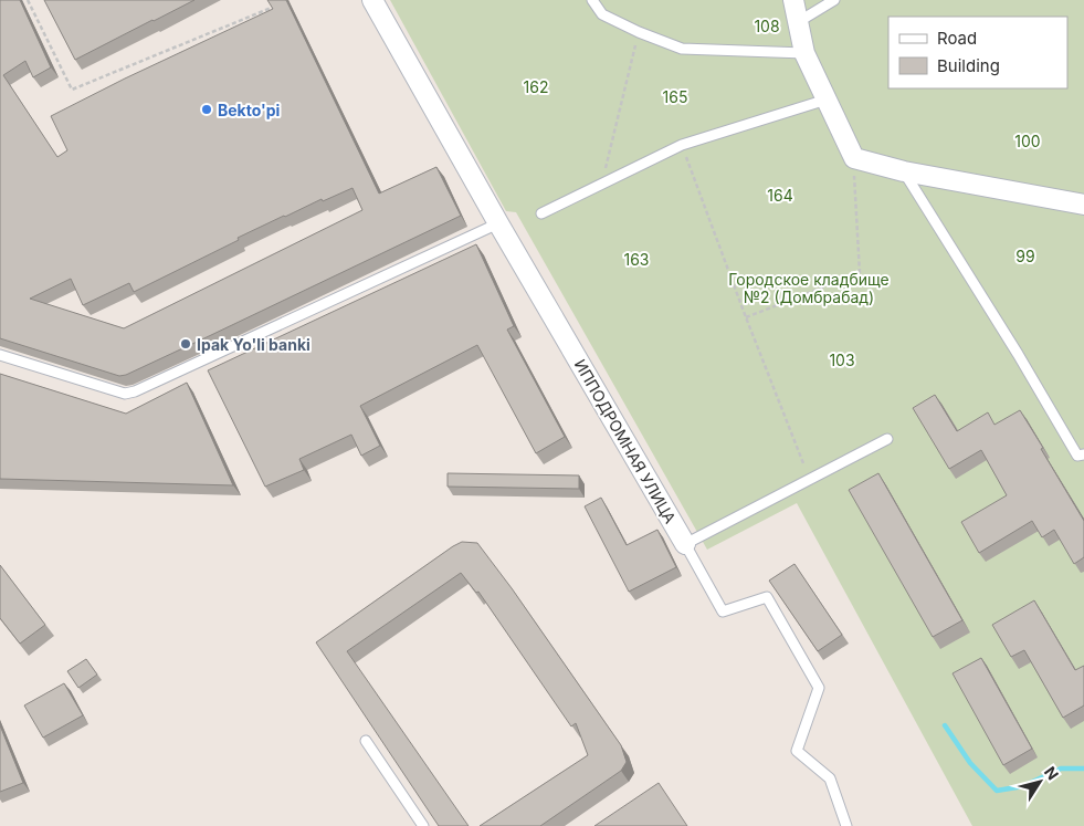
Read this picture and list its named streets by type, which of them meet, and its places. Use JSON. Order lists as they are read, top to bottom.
{
  "streets": {
    "street": ["ИППОДРОМНАЯ УЛИЦА"]
  },
  "parks": [
    "108",
    "162",
    "165",
    "100",
    "164",
    "99",
    "163",
    "Городское кладбище №2 (Домбрабад)",
    "103"
  ],
  "places": ["Bekto'pi", "Ipak Yo'li banki"],
  "legend": ["Road", "Building"],
  "north": "top right"
}
